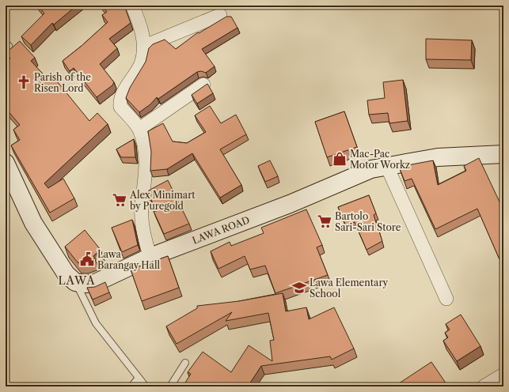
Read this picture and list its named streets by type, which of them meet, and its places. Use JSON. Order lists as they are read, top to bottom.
{
  "streets": {
    "street": ["LAWA ROAD"]
  },
  "districts": ["LAWA"],
  "places": {
    "church": ["Parish of the Risen Lord"],
    "shop": ["Mac-Pac Motor Workz"],
    "supermarket": ["Alex Minimart by Puregold", "Bartolo Sari-Sari Store"],
    "public building": ["Lawa Barangay Hall"],
    "school or university": ["Lawa Elementary School"]
  }
}
